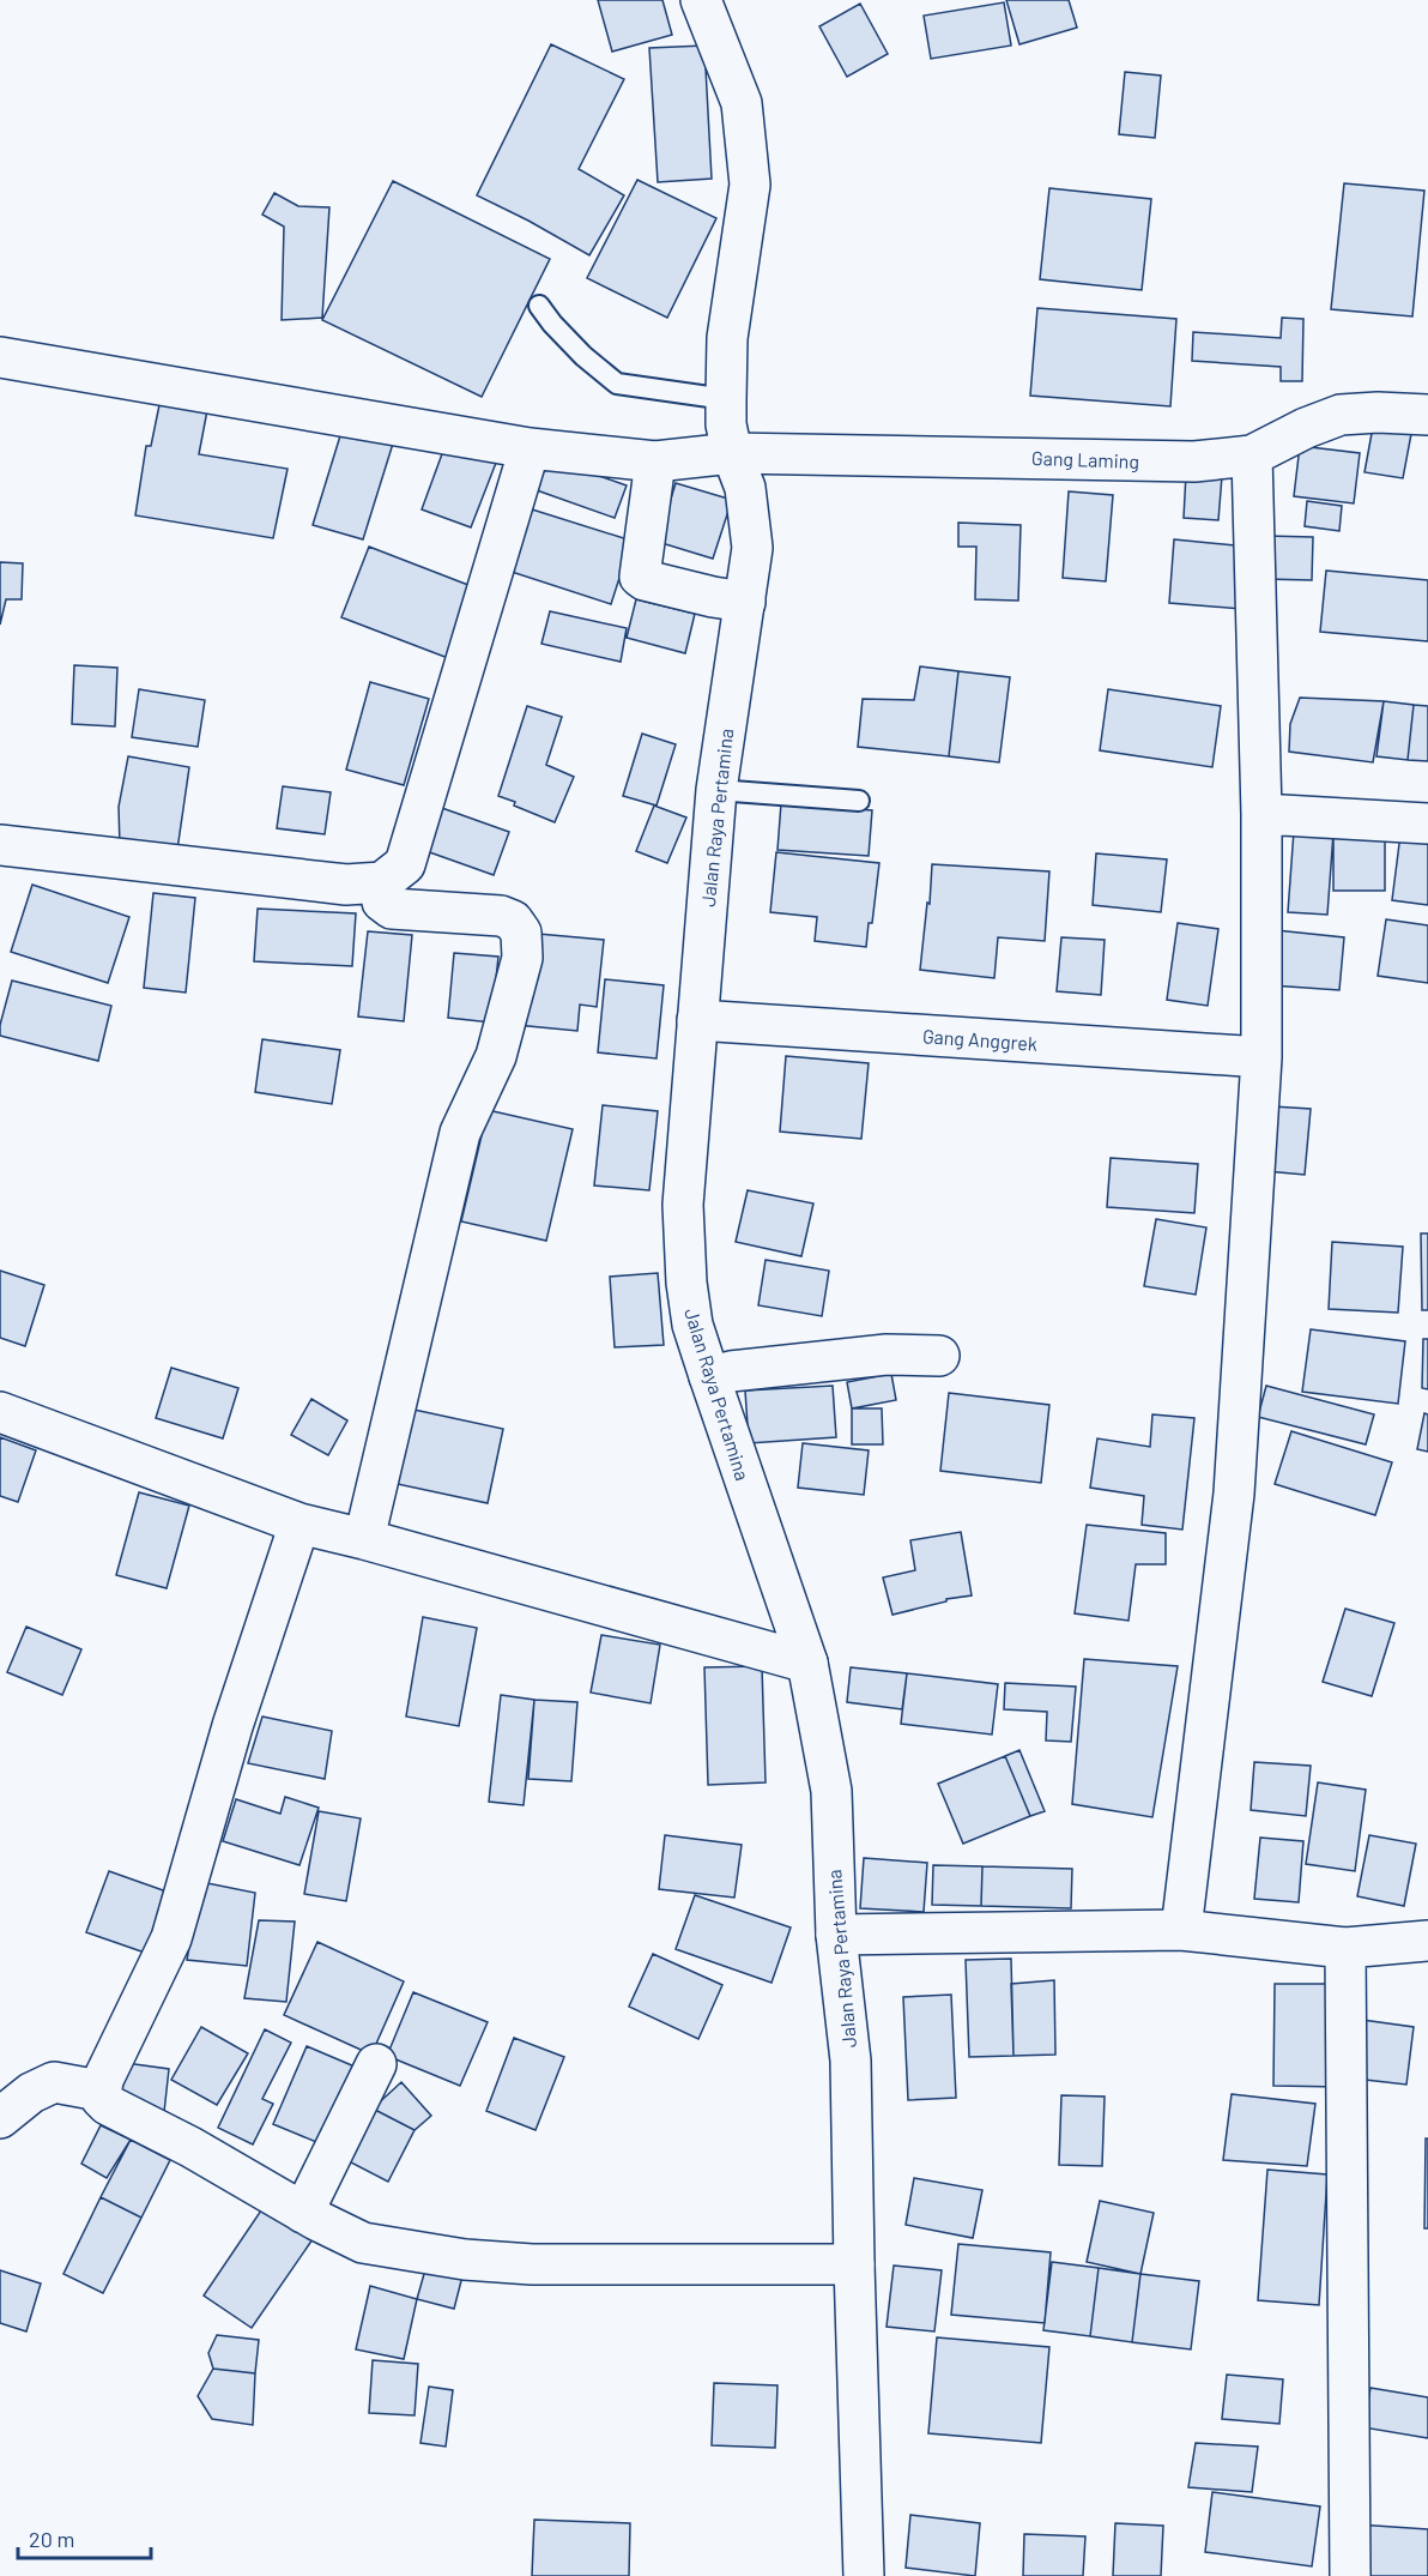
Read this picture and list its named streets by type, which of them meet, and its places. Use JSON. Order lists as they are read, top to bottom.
{
  "streets": {
    "street": ["Gang Laming", "Jalan Raya Pertamina", "Gang Anggrek"]
  },
  "crossings": [
    ["Gang Laming", "Jalan Raya Pertamina"],
    ["Jalan Raya Pertamina", "Gang Anggrek"]
  ],
  "scale_bar": "20 m"
}
